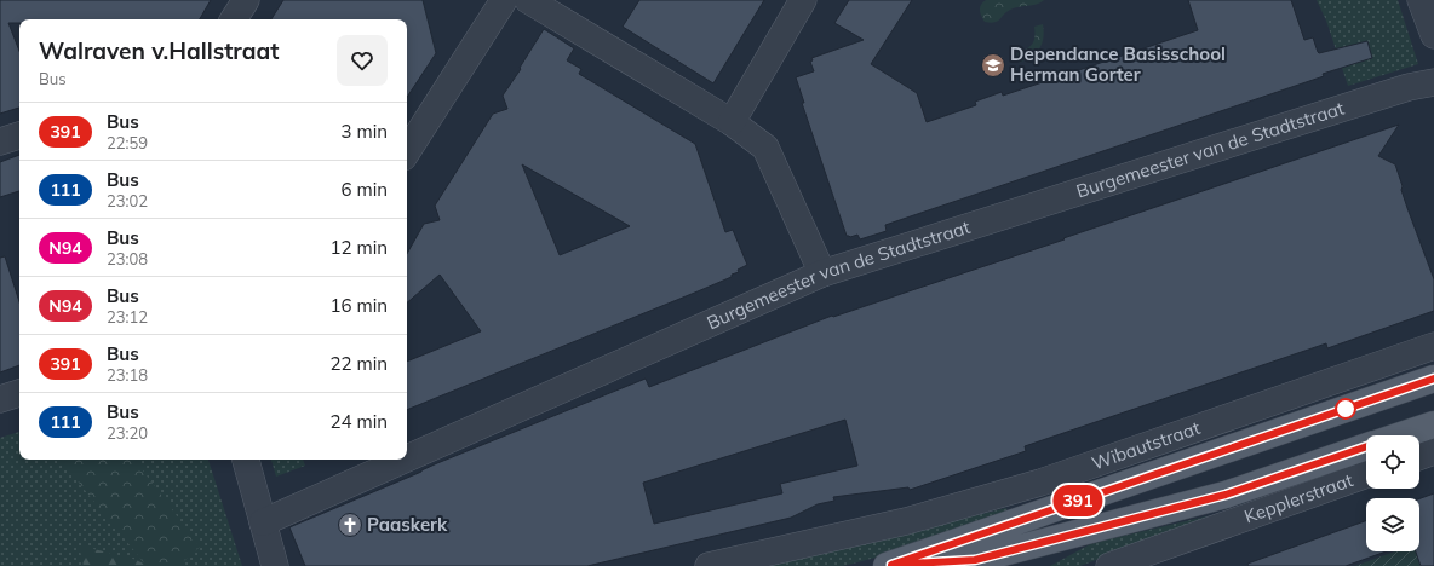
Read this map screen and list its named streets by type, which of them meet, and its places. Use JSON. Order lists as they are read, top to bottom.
{
  "streets": {
    "main road": ["Wibautstraat"],
    "street": ["Burgemeester van de Stadtstraat", "Kepplerstraat"]
  },
  "crossings": [
    ["Wibautstraat", "Kepplerstraat"]
  ],
  "places": {
    "school or university": ["Dependance Basisschool Herman Gorter"],
    "church": ["Paaskerk"]
  },
  "lines": ["bus line 391"],
  "page": {
    "on_map": "391",
    "heading": ["Walraven v.Hallstraat", "Bus"],
    "list": [
      {
        "mark": "391",
        "name": "Bus",
        "note": "22:59",
        "value": "3 min"
      },
      {
        "mark": "111",
        "name": "Bus",
        "note": "23:02",
        "value": "6 min"
      },
      {
        "mark": "N94",
        "name": "Bus",
        "note": "23:08",
        "value": "12 min"
      },
      {
        "mark": "N94",
        "name": "Bus",
        "note": "23:12",
        "value": "16 min"
      },
      {
        "mark": "391",
        "name": "Bus",
        "note": "23:18",
        "value": "22 min"
      },
      {
        "mark": "111",
        "name": "Bus",
        "note": "23:20",
        "value": "24 min"
      }
    ]
  }
}
